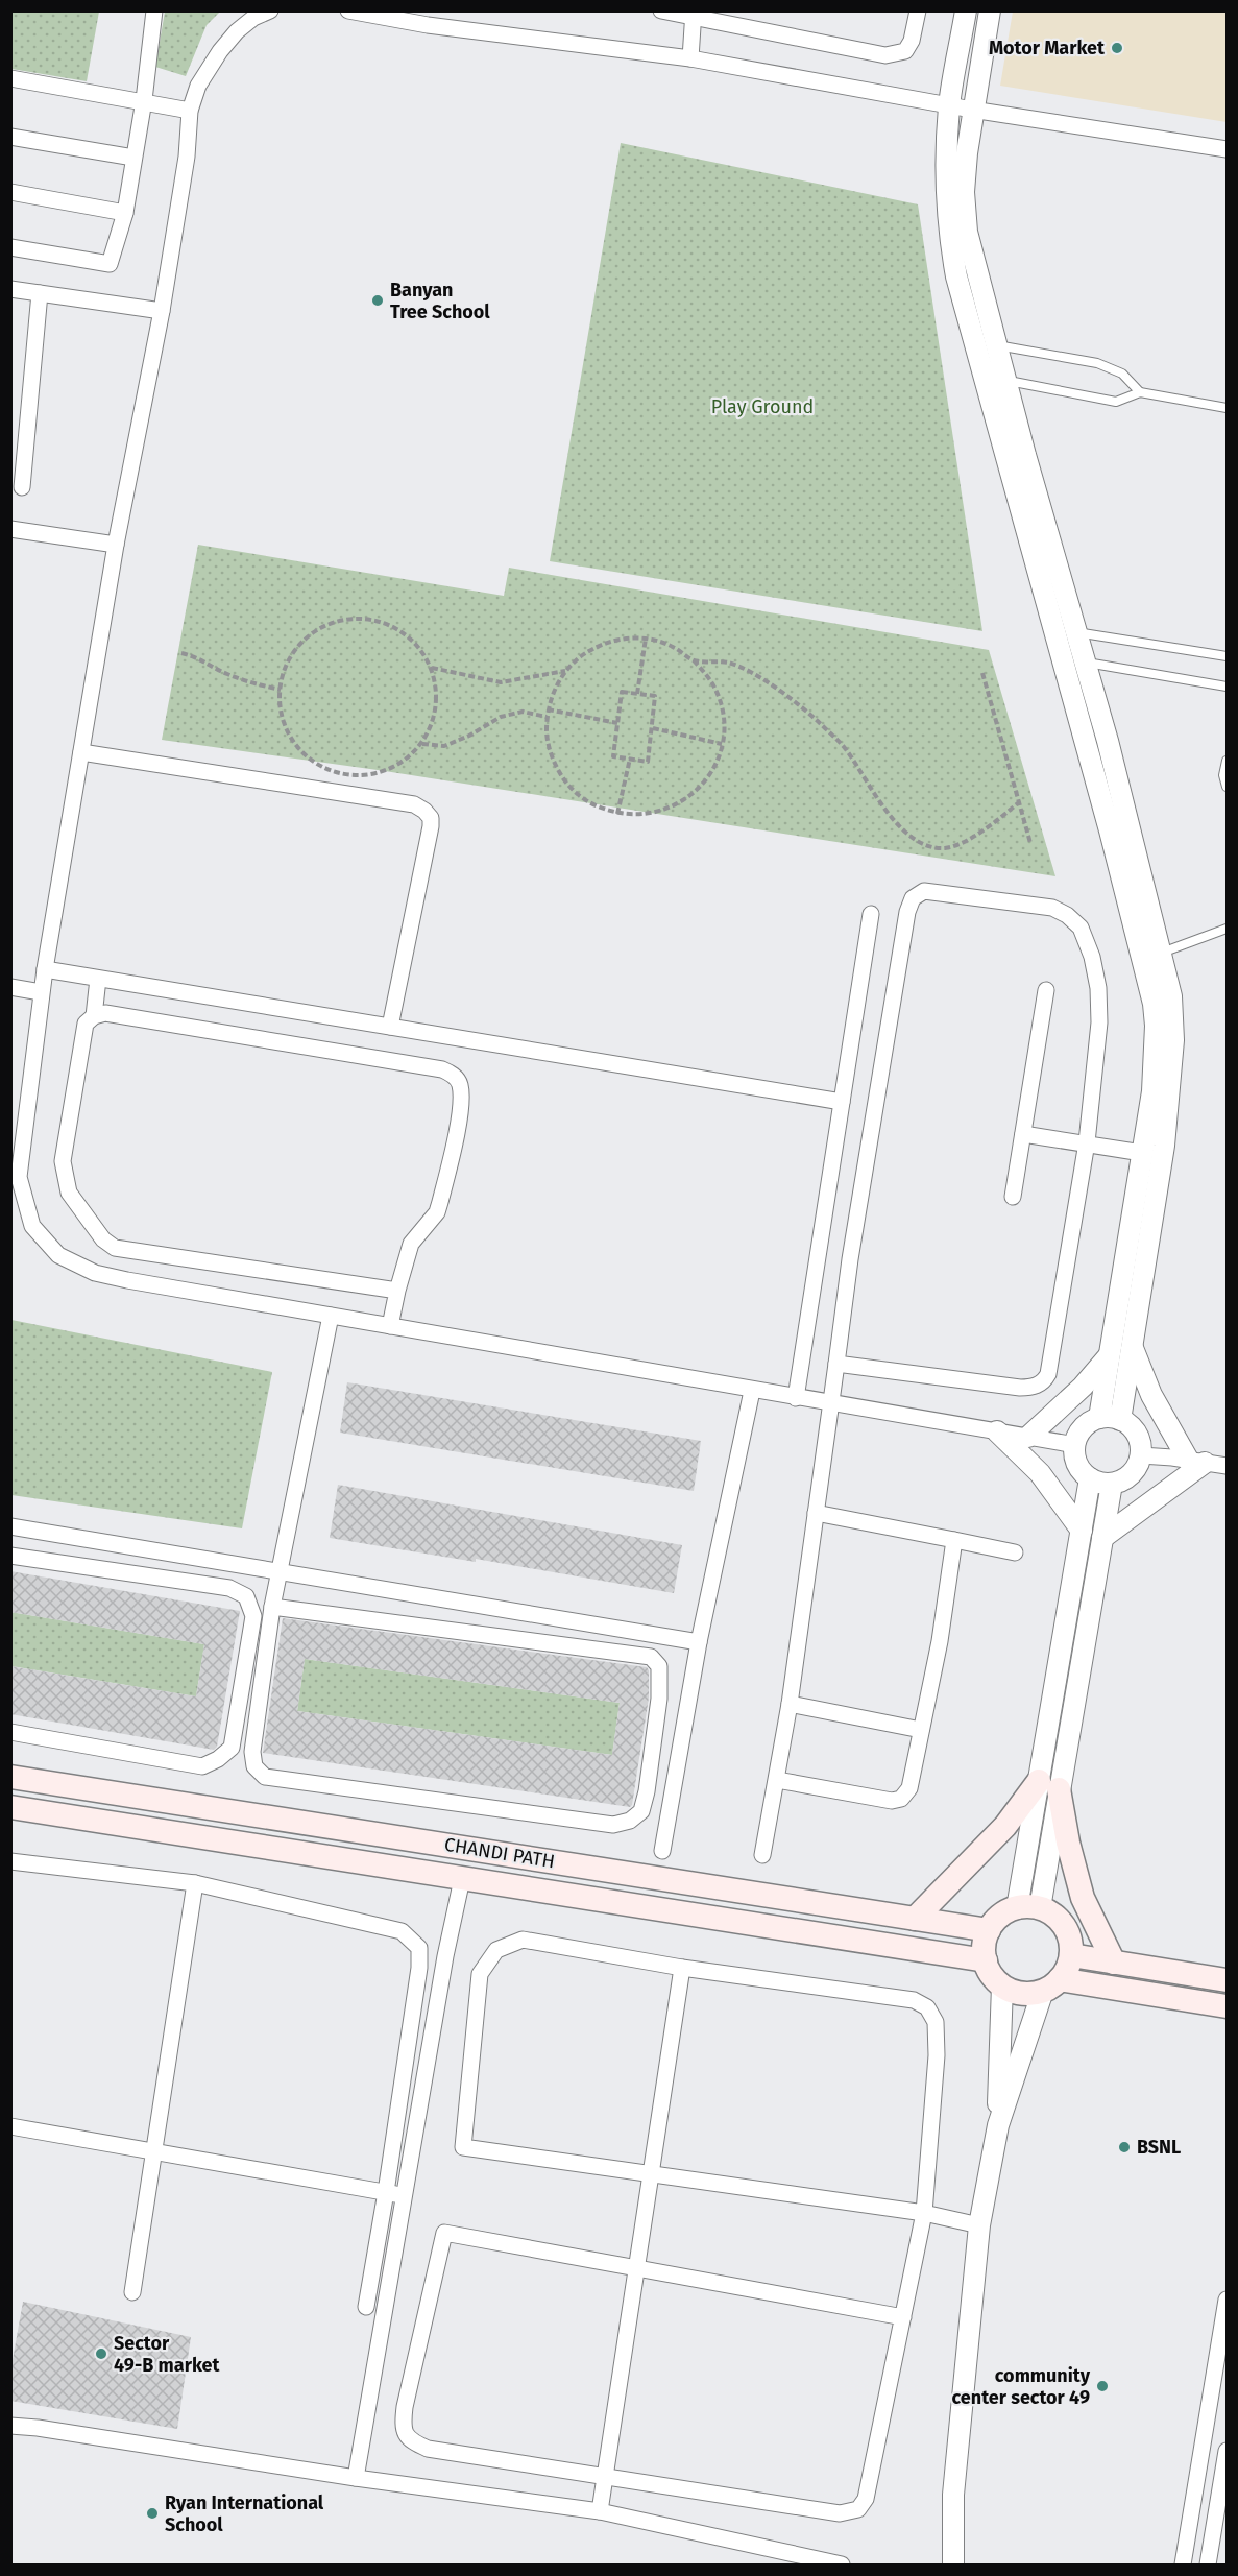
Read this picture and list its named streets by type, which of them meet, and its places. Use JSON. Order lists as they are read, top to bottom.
{
  "streets": {
    "main road": ["CHANDI PATH"]
  },
  "parks": ["Play Ground"],
  "places": [
    "Motor Market",
    "Banyan Tree School",
    "BSNL",
    "Sector 49-B market",
    "community center sector 49",
    "Ryan International School"
  ]
}
